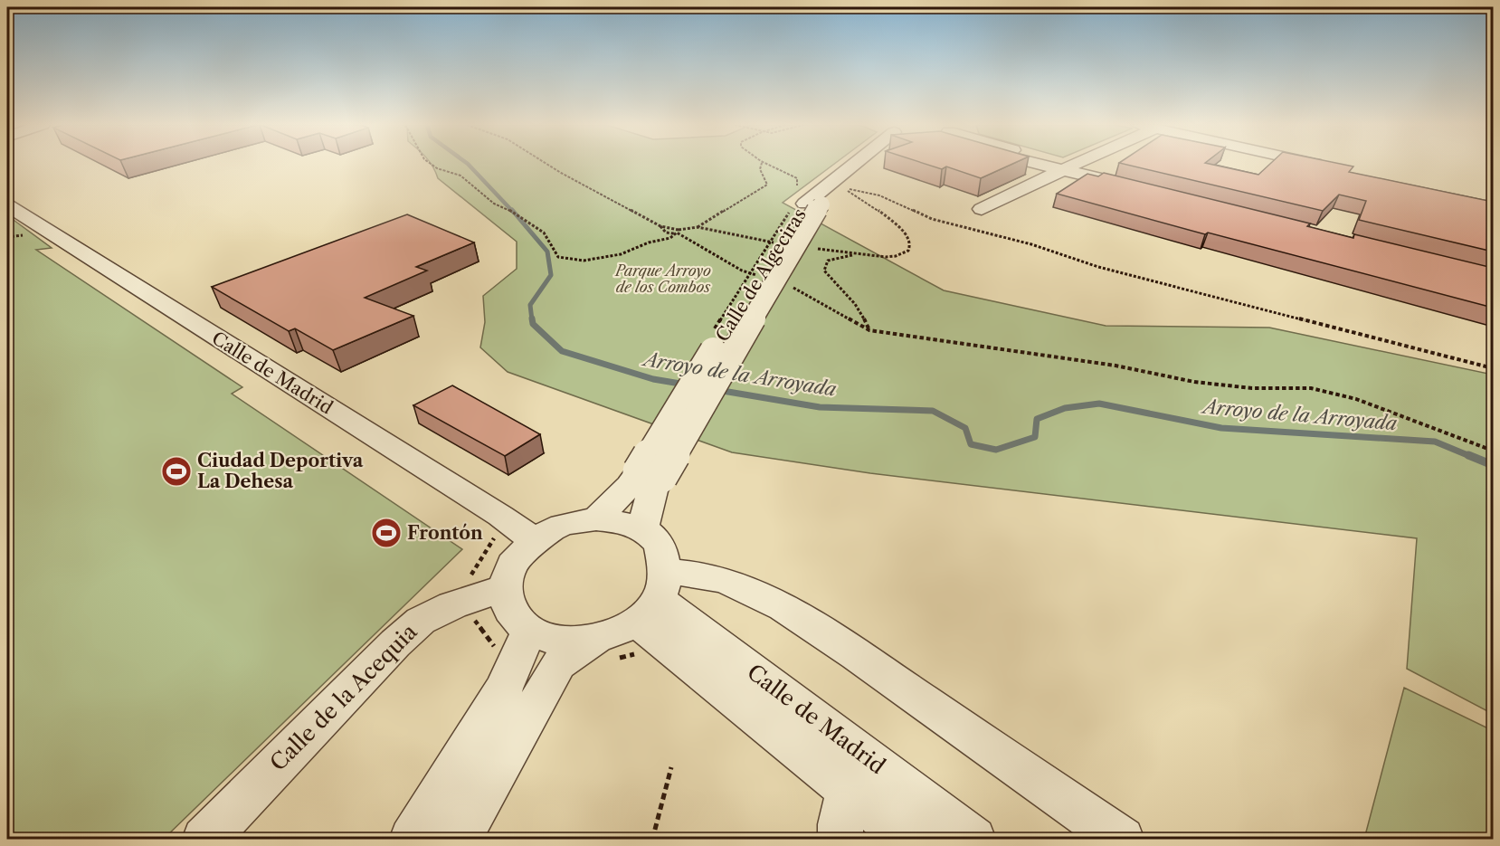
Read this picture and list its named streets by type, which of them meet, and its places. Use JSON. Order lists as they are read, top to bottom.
{
  "streets": {
    "street": ["Calle de Algeciras", "Calle de Madrid", "Calle de la Acequia"]
  },
  "crossings": [
    ["Calle de Algeciras", "Calle de Madrid"],
    ["Calle de Algeciras", "Calle de la Acequia"],
    ["Calle de Madrid", "Calle de la Acequia"]
  ],
  "water": ["Arroyo de la Arroyada"],
  "parks": ["Parque Arroyo de los Combos"],
  "places": {
    "sports": ["Ciudad Deportiva La Dehesa", "Frontón"]
  }
}
